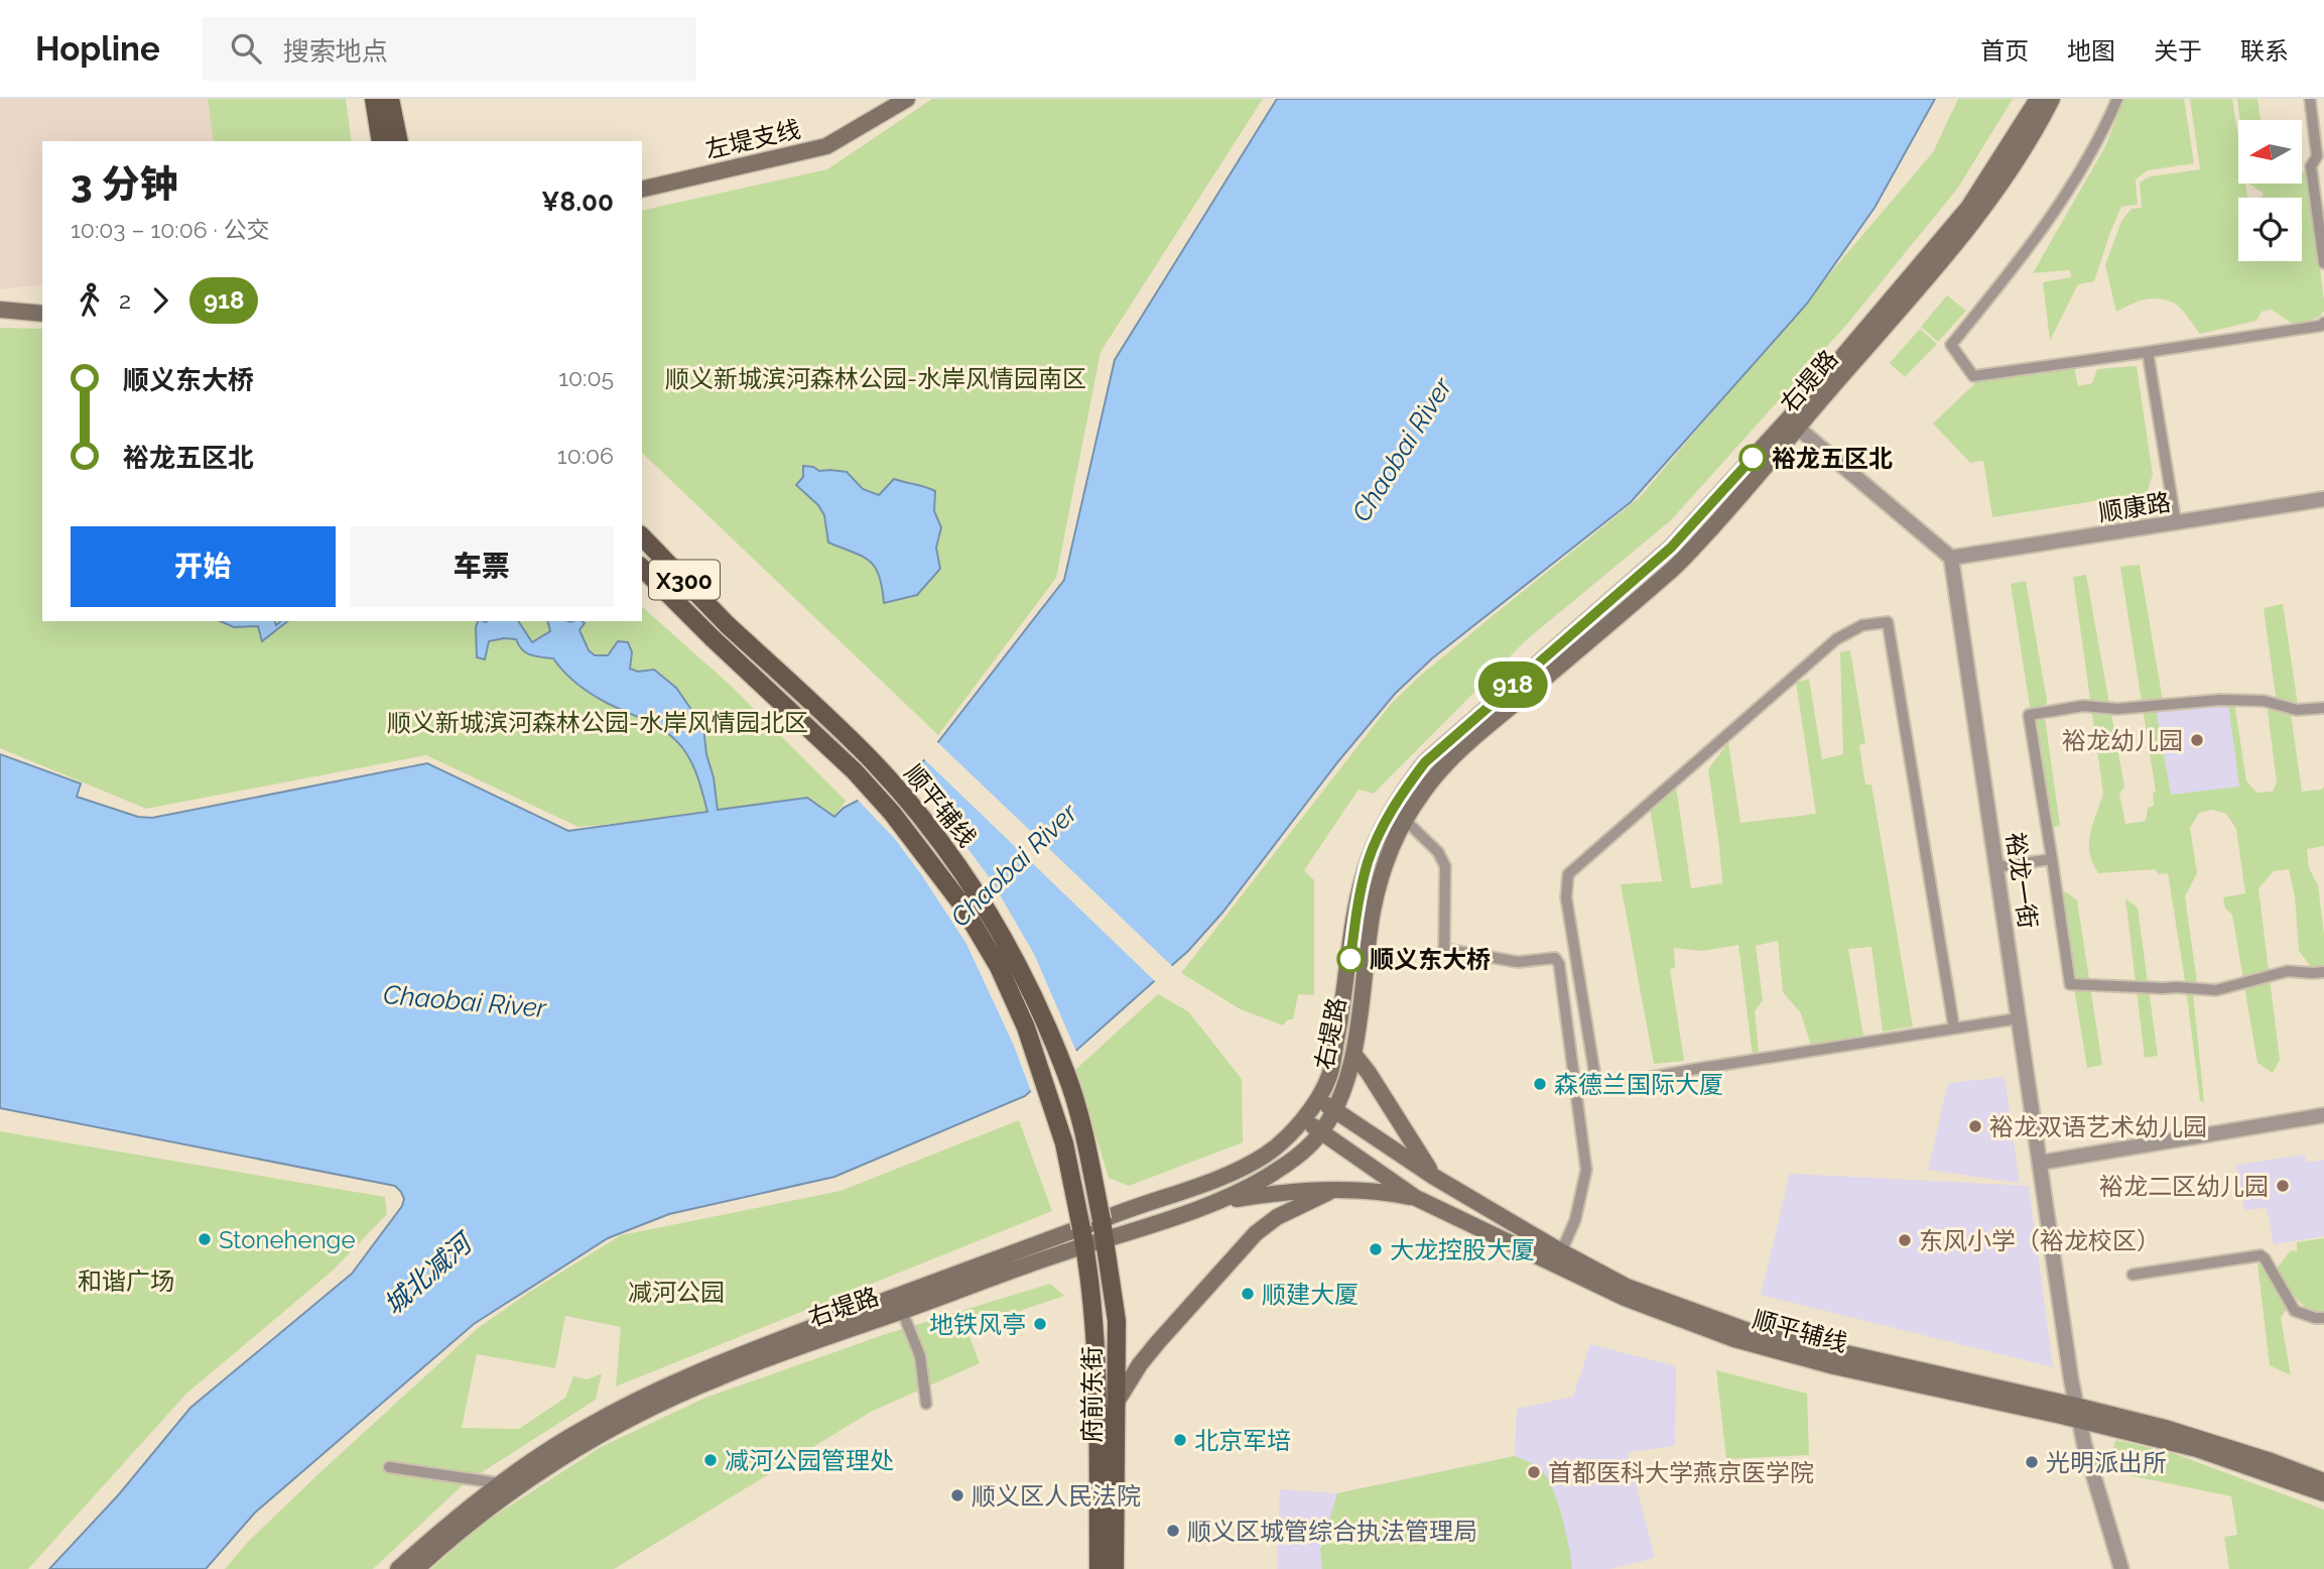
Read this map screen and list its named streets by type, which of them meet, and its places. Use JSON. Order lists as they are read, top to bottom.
{
  "streets": {
    "main road": [
      "左堤支线",
      "右堤路",
      "X300",
      "顺平辅线",
      "府前东街"
    ],
    "street": ["顺康路", "裕龙一街"]
  },
  "crossings": [
    ["右堤路", "顺平辅线"],
    ["右堤路", "府前东街"],
    ["顺康路", "裕龙一街"],
    ["顺平辅线", "裕龙一街"],
    ["顺平辅线", "府前东街"]
  ],
  "water": ["Chaobai River", "城北减河"],
  "parks": [
    "顺义新城滨河森林公园-水岸风情园南区",
    "顺义新城滨河森林公园-水岸风情园北区",
    "和谐广场",
    "减河公园"
  ],
  "places": [
    "裕龙五区北",
    "裕龙幼儿园",
    "顺义东大桥",
    "森德兰国际大厦",
    "裕龙双语艺术幼儿园",
    "裕龙二区幼儿园",
    "Stonehenge",
    "东风小学（裕龙校区）",
    "大龙控股大厦",
    "顺建大厦",
    "地铁风亭",
    "北京军培",
    "减河公园管理处",
    "光明派出所",
    "首都医科大学燕京医学院",
    "顺义区人民法院",
    "顺义区城管综合执法管理局"
  ],
  "lines": ["bus line 918"],
  "north": "left",
  "page": {
    "header": "Hopline",
    "search": "搜索地点",
    "nav": [
      "首页",
      "地图",
      "关于",
      "联系"
    ],
    "on_map": "918",
    "heading": ["3 分钟", "10:03 – 10:06 · 公交", "¥8.00"],
    "legs": ["2", "918"],
    "list": [
      {
        "name": "顺义东大桥",
        "value": "10:05"
      },
      {
        "name": "裕龙五区北",
        "value": "10:06"
      }
    ],
    "buttons": ["开始", "车票"]
  }
}
